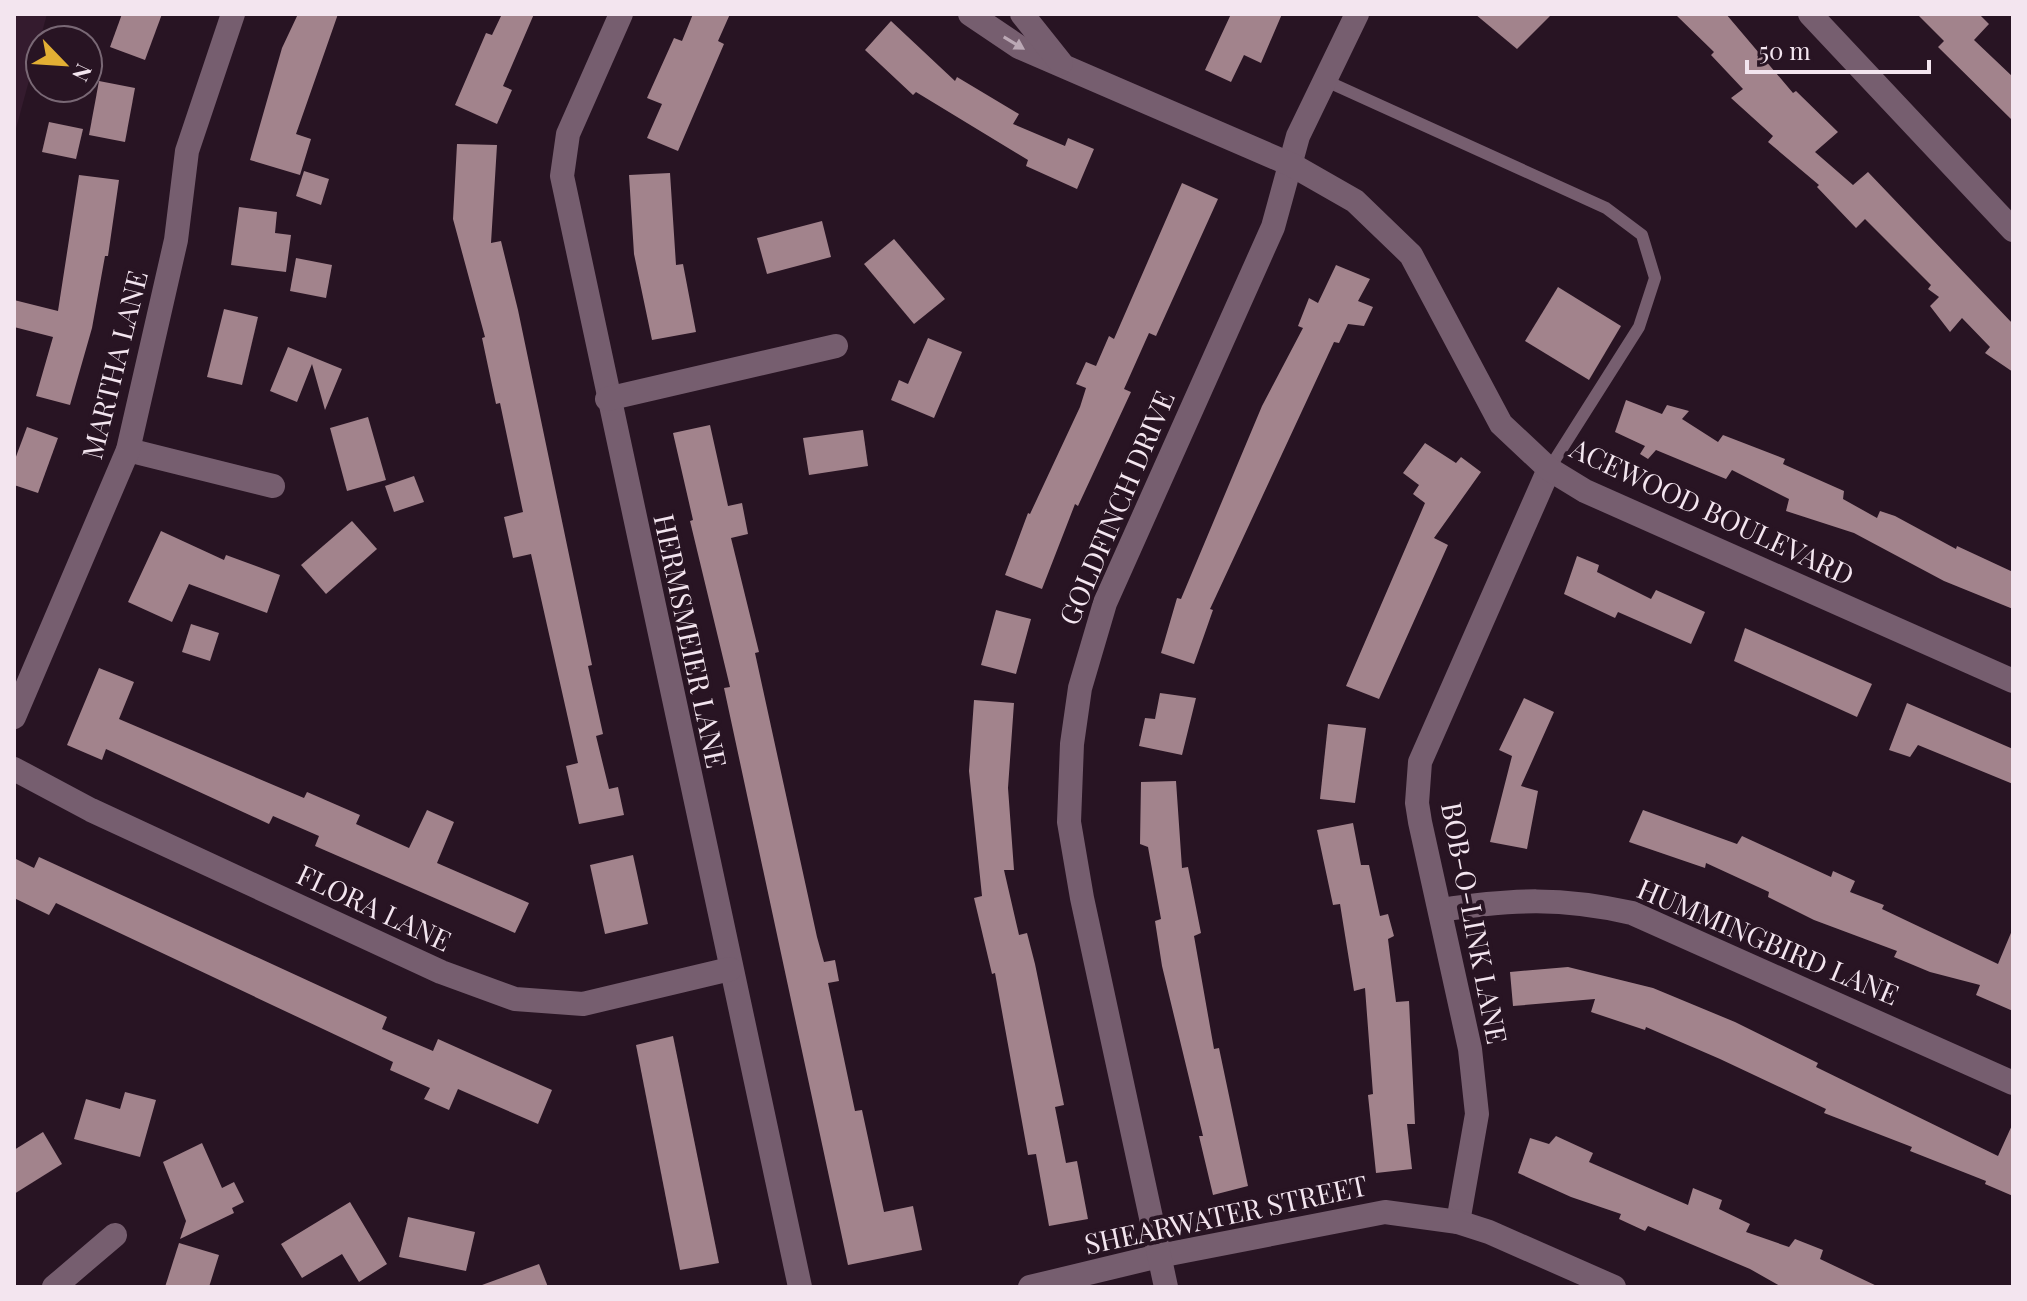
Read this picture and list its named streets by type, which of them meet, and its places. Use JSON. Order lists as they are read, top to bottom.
{
  "streets": {
    "street": [
      "MARTHA LANE",
      "GOLDFINCH DRIVE",
      "ACEWOOD BOULEVARD",
      "HERMSMEIER LANE",
      "FLORA LANE",
      "BOB-O-LINK LANE",
      "HUMMINGBIRD LANE",
      "SHEARWATER STREET"
    ]
  },
  "crossings": [
    ["GOLDFINCH DRIVE", "ACEWOOD BOULEVARD"],
    ["GOLDFINCH DRIVE", "SHEARWATER STREET"],
    ["ACEWOOD BOULEVARD", "BOB-O-LINK LANE"],
    ["HERMSMEIER LANE", "FLORA LANE"],
    ["BOB-O-LINK LANE", "HUMMINGBIRD LANE"],
    ["BOB-O-LINK LANE", "SHEARWATER STREET"]
  ],
  "scale_bar": "50 m",
  "north": "bottom right"
}
